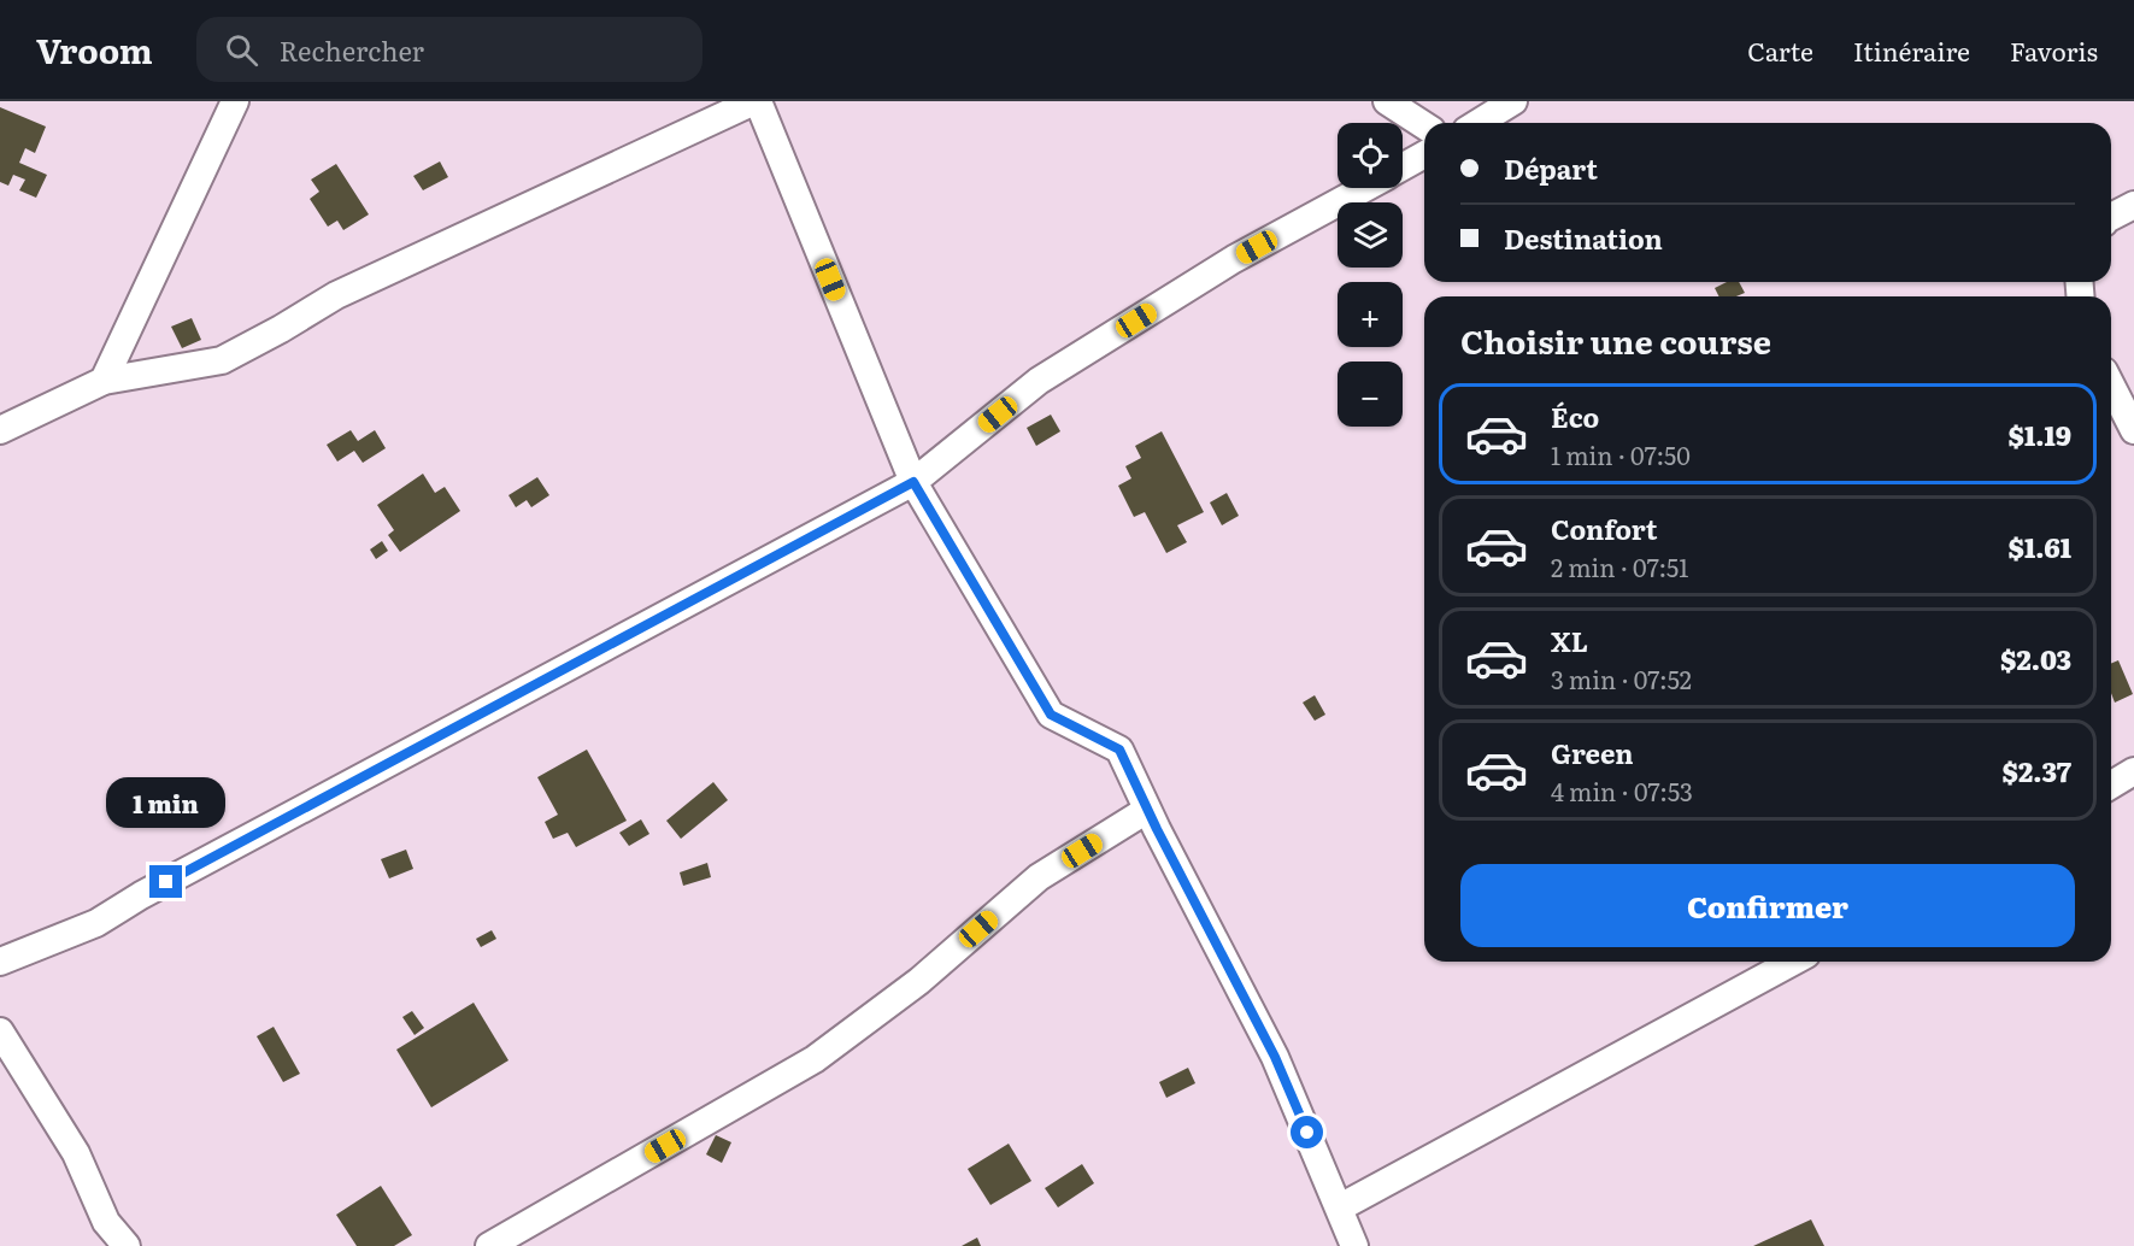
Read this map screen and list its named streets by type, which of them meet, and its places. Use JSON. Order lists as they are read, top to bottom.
{
  "page": {
    "header": "Vroom",
    "search": "Rechercher",
    "nav": ["Carte", "Itinéraire", "Favoris"],
    "map_buttons": ["+", "−"],
    "banner": ["Départ", "Destination"],
    "heading": "Choisir une course",
    "list": [
      {
        "name": "Éco",
        "note": "1 min · 07:50",
        "value": "$1.19"
      },
      {
        "name": "Confort",
        "note": "2 min · 07:51",
        "value": "$1.61"
      },
      {
        "name": "XL",
        "note": "3 min · 07:52",
        "value": "$2.03"
      },
      {
        "name": "Green",
        "note": "4 min · 07:53",
        "value": "$2.37"
      }
    ],
    "bubble": "1 min",
    "buttons": "Confirmer"
  }
}
